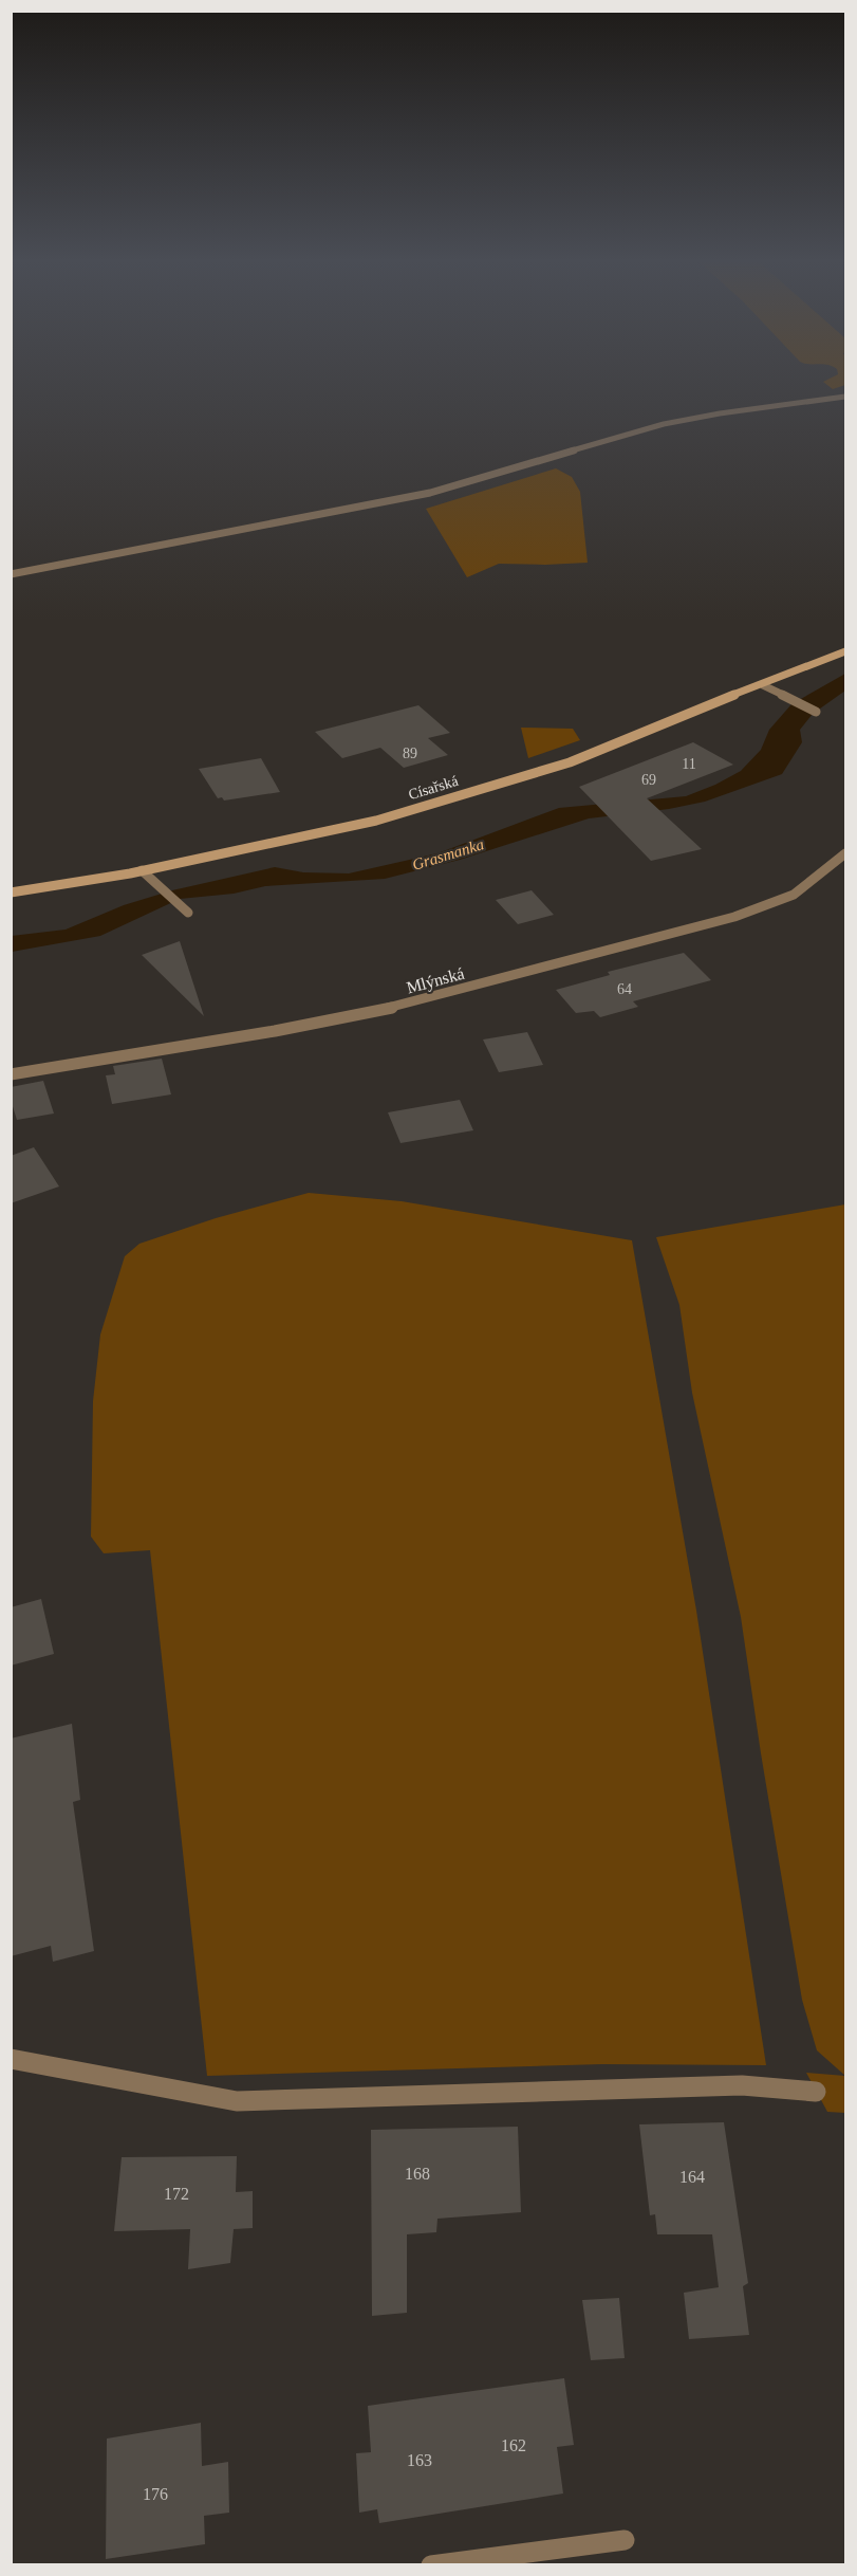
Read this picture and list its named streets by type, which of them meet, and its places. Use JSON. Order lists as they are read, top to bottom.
{
  "streets": {
    "street": ["Císařská", "Mlýnská"]
  },
  "water": ["Grasmanka"],
  "house_numbers": [
    "89",
    "11",
    "69",
    "64",
    "168",
    "164",
    "172",
    "162",
    "163",
    "176"
  ]
}
